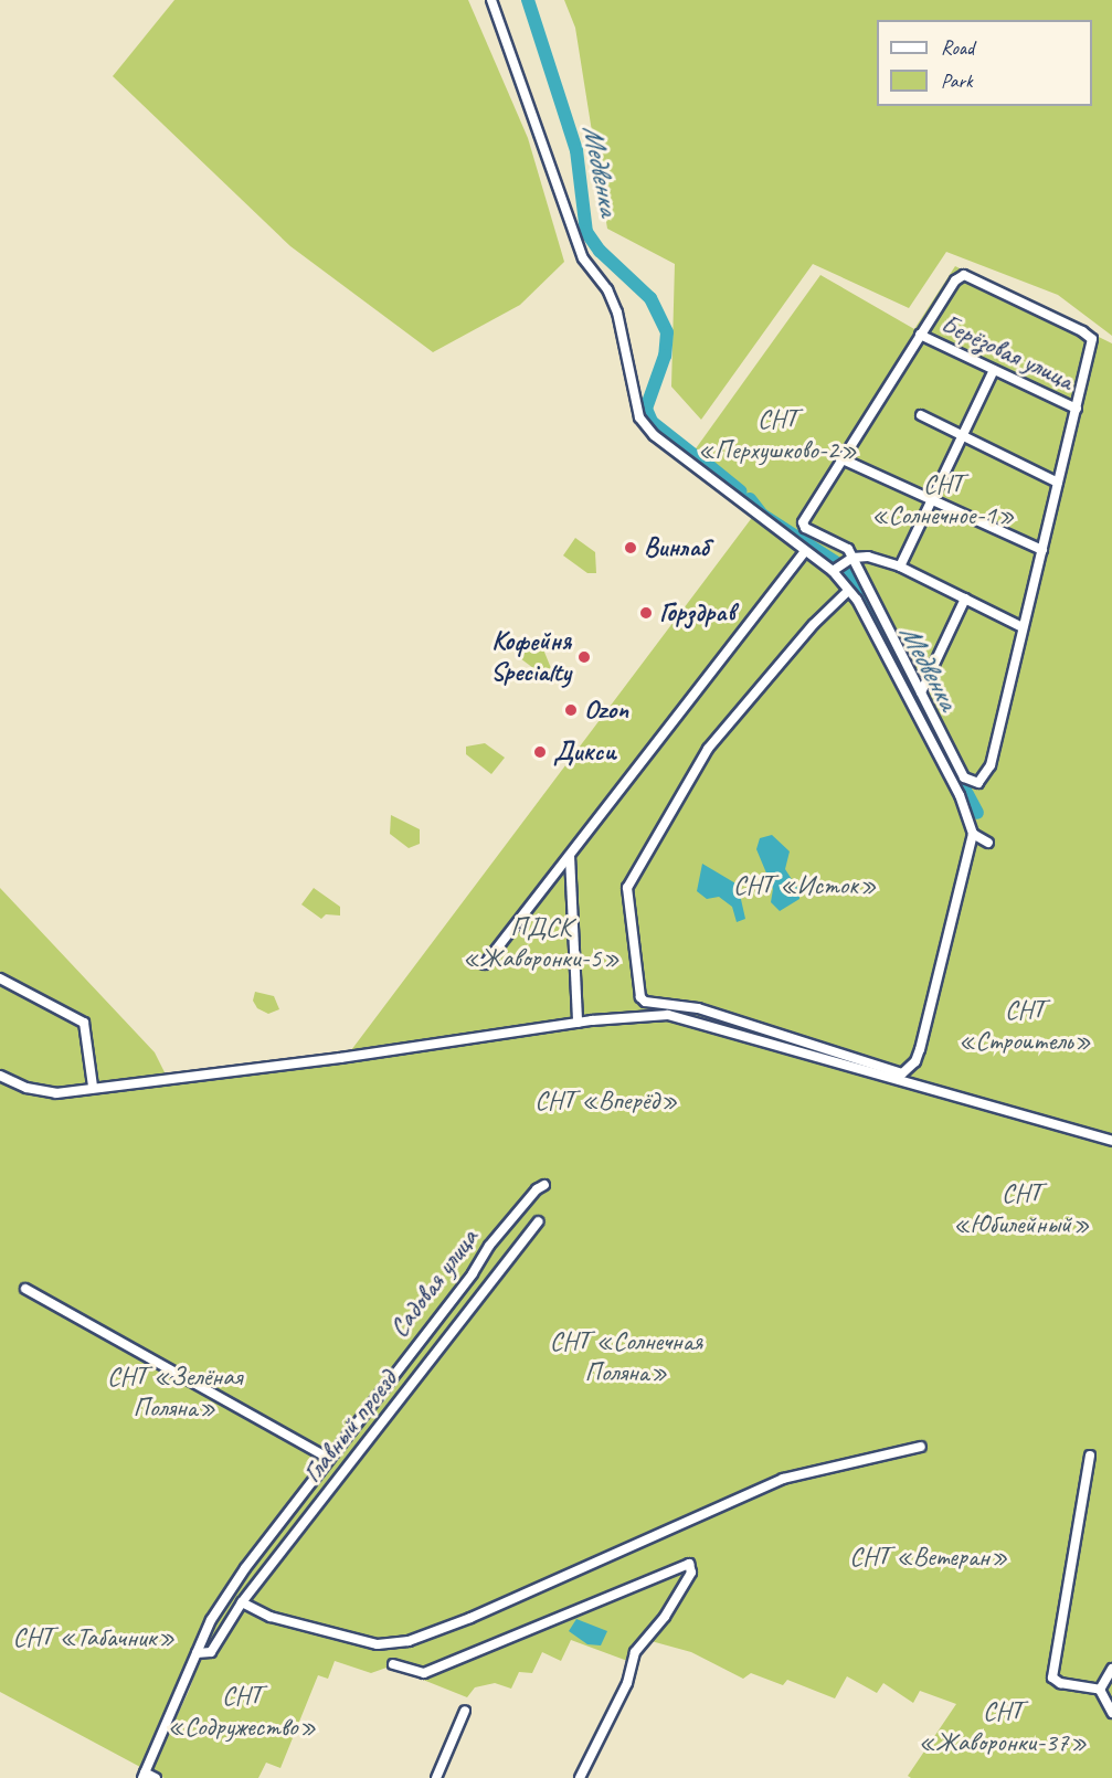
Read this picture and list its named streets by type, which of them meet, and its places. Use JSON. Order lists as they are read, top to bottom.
{
  "streets": {
    "street": ["Берёзовая улица", "Садовая улица", "Главный проезд"]
  },
  "crossings": [
    ["Садовая улица", "Главный проезд"]
  ],
  "water": ["Медвенка"],
  "parks": [
    "СНТ «Перхушково-2»",
    "СНТ «Солнечное-1»",
    "СНТ «Исток»",
    "ПДСК «Жаворонки-5»",
    "СНТ «Строитель»",
    "СНТ «Вперёд»",
    "СНТ «Юбилейный»",
    "СНТ «Солнечная Поляна»",
    "СНТ «Зелёная Поляна»",
    "СНТ «Ветеран»",
    "СНТ «Табачник»",
    "СНТ «Содружество»",
    "СНТ «Жаворонки-37»"
  ],
  "places": [
    "Винлаб",
    "Горздрав",
    "Кофейня Specialty",
    "Ozon",
    "Дикси"
  ],
  "legend": ["Road", "Park"]
}
